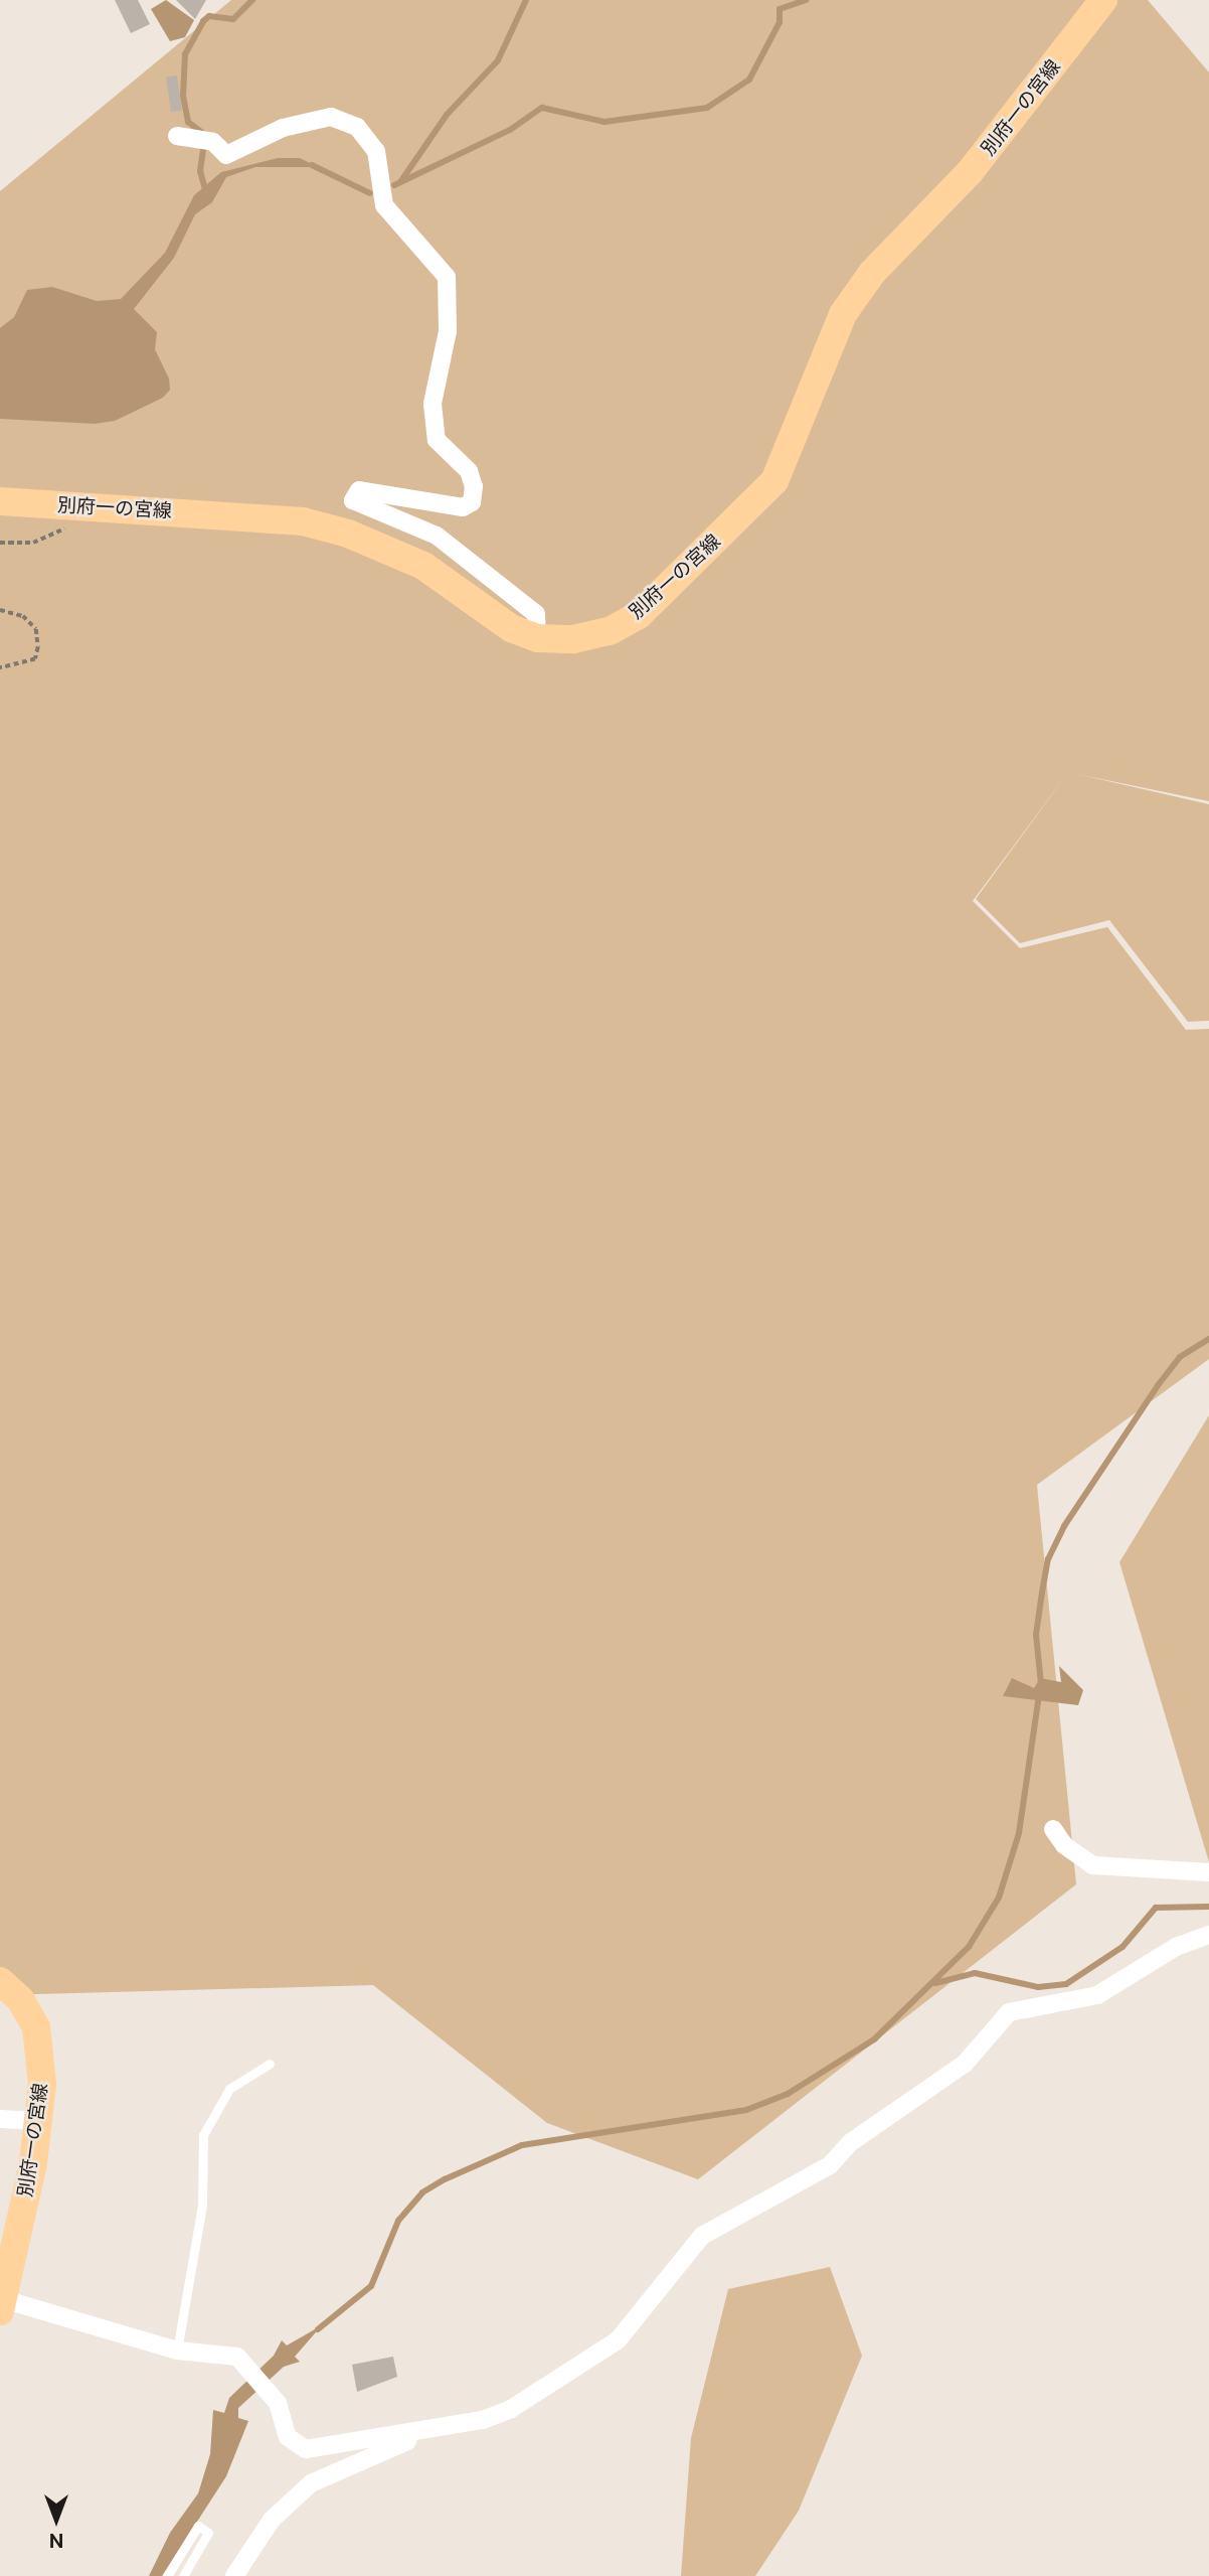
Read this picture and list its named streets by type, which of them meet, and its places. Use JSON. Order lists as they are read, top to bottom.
{
  "streets": {
    "main road": ["別府一の宮線"]
  },
  "north": "bottom"
}
